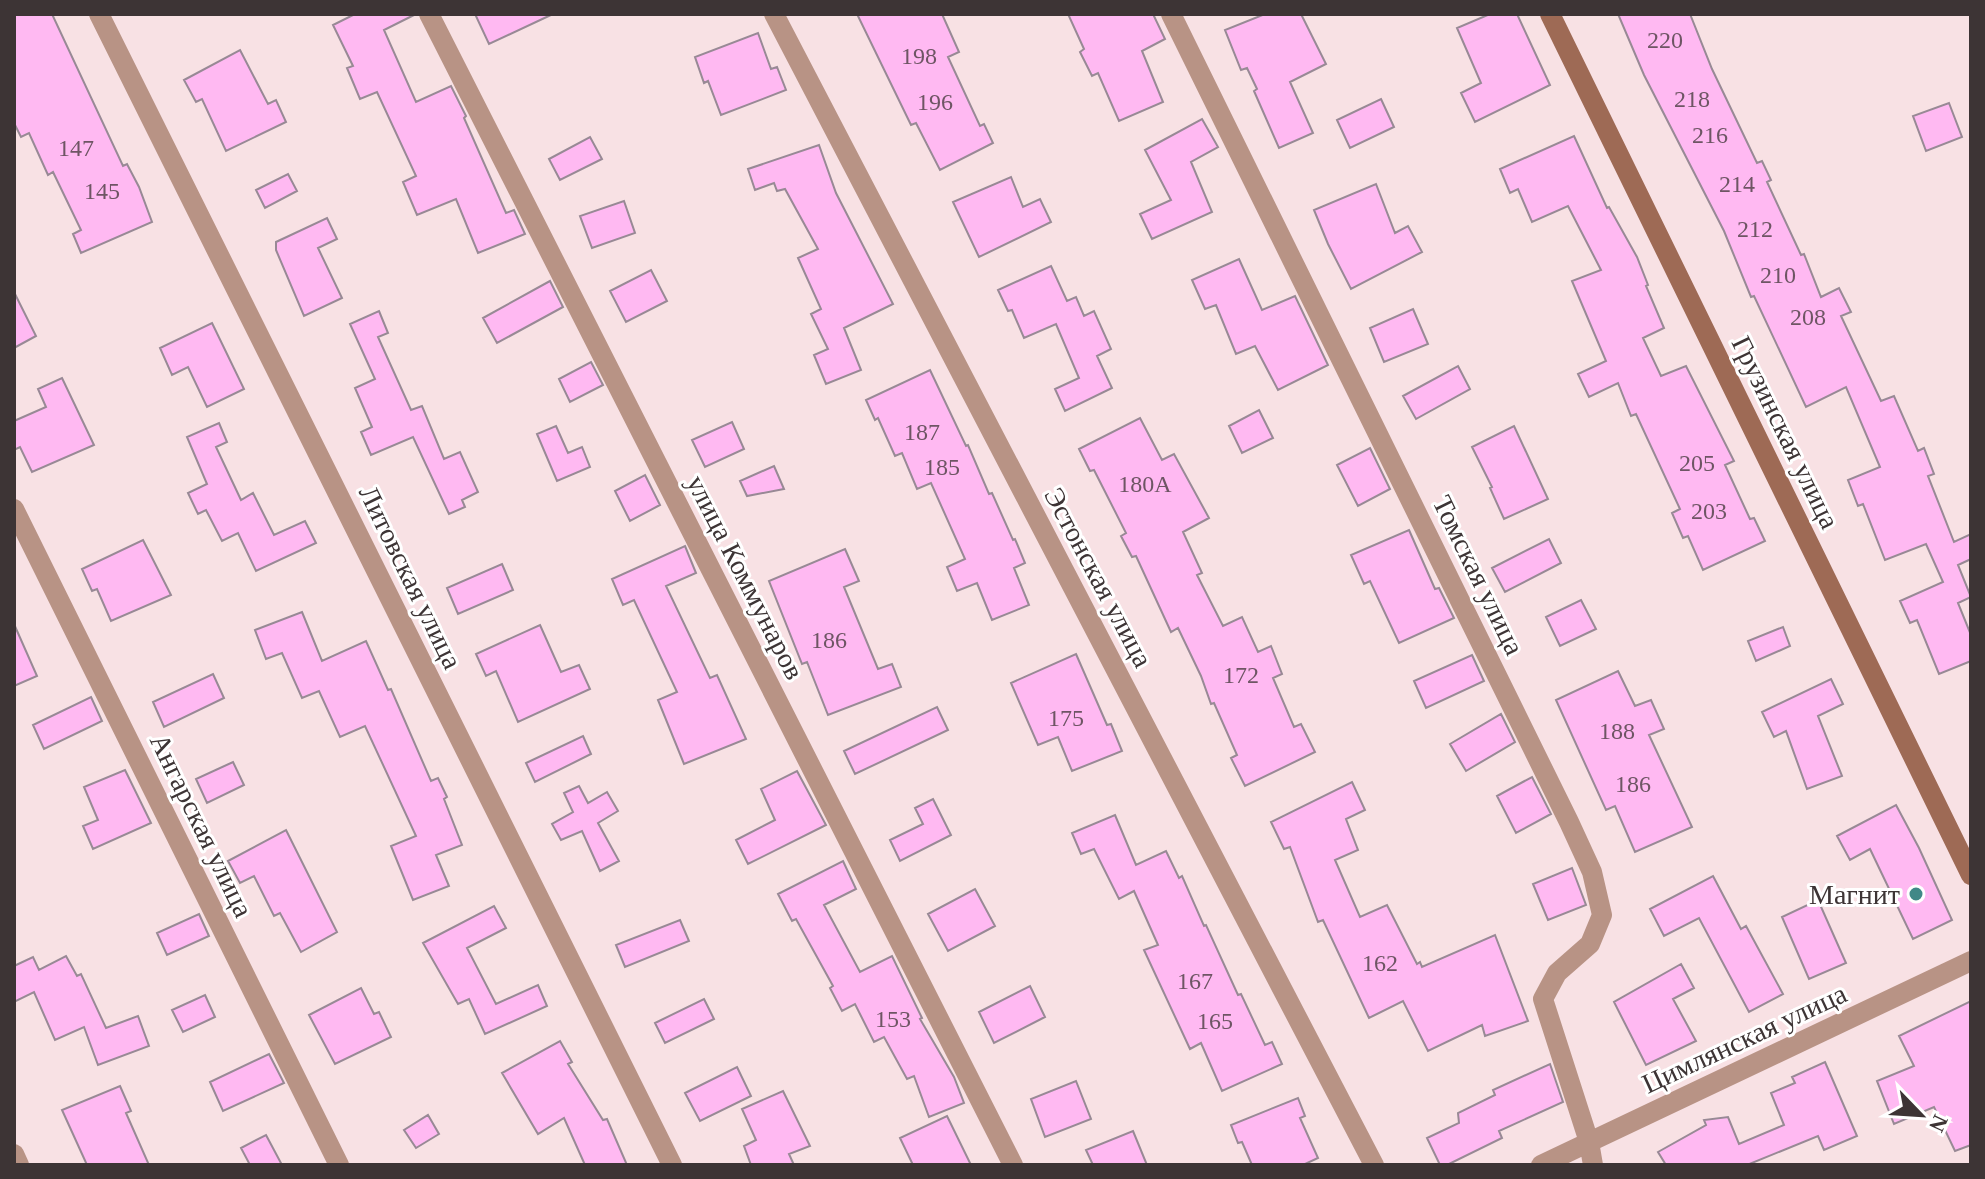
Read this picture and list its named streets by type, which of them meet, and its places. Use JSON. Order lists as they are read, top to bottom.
{
  "streets": {
    "main road": ["Грузинская улица"],
    "street": [
      "Томская улица",
      "Литовская улица",
      "улица Коммунаров",
      "Эстонская улица",
      "Ангарская улица",
      "Цимлянская улица"
    ]
  },
  "crossings": [
    ["Томская улица", "Цимлянская улица"]
  ],
  "places": ["Магнит"],
  "house_numbers": [
    "220",
    "198",
    "218",
    "196",
    "216",
    "147",
    "214",
    "145",
    "212",
    "210",
    "208",
    "187",
    "205",
    "185",
    "180А",
    "203",
    "186",
    "172",
    "175",
    "188",
    "186",
    "162",
    "167",
    "153",
    "165"
  ],
  "north": "bottom right"
}
